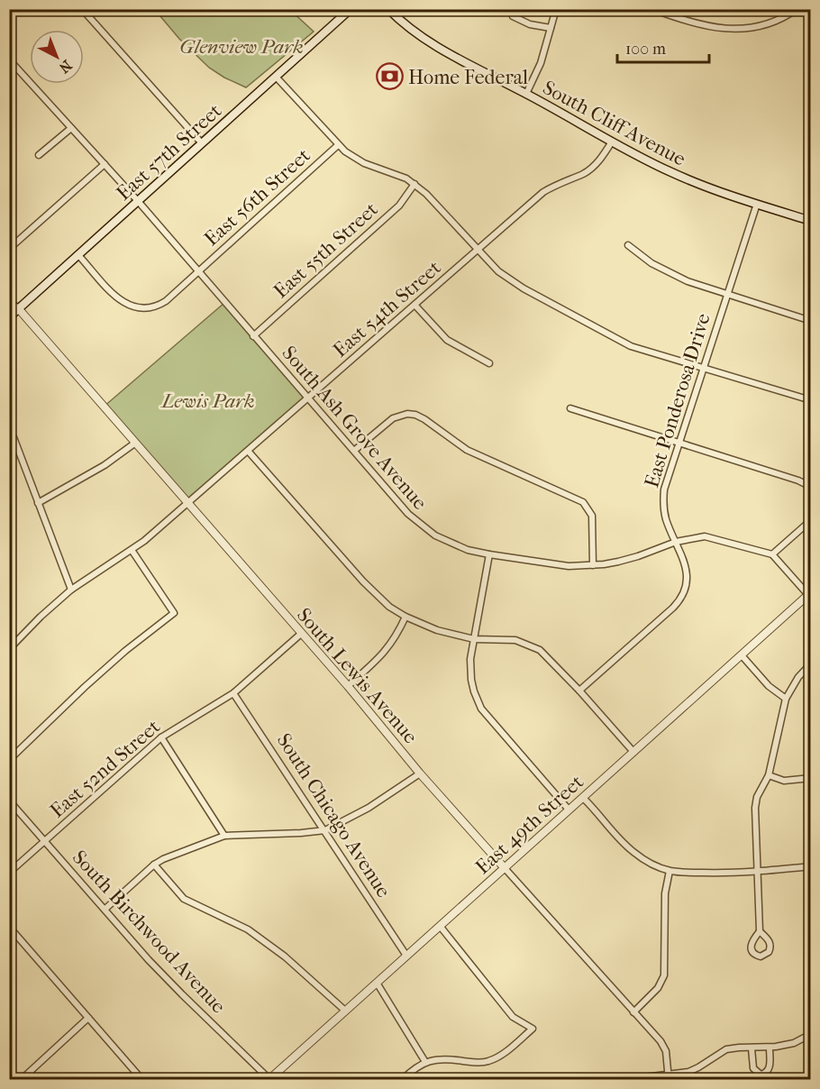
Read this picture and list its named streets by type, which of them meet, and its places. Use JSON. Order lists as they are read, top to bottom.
{
  "streets": {
    "main road": ["South Cliff Avenue", "East 57th Street"],
    "street": [
      "East 56th Street",
      "East 55th Street",
      "East 54th Street",
      "East Ponderosa Drive",
      "South Ash Grove Avenue",
      "South Lewis Avenue",
      "East 52nd Street",
      "South Chicago Avenue",
      "East 49th Street",
      "South Birchwood Avenue"
    ]
  },
  "crossings": [
    ["South Cliff Avenue", "East 54th Street"],
    ["South Cliff Avenue", "East Ponderosa Drive"],
    ["East 57th Street", "East 56th Street"],
    ["East 57th Street", "South Ash Grove Avenue"],
    ["East 57th Street", "South Lewis Avenue"],
    ["East 56th Street", "South Ash Grove Avenue"],
    ["East 55th Street", "South Ash Grove Avenue"],
    ["East 54th Street", "South Ash Grove Avenue"],
    ["East 54th Street", "South Lewis Avenue"],
    ["East Ponderosa Drive", "South Ash Grove Avenue"],
    ["South Lewis Avenue", "East 52nd Street"],
    ["South Lewis Avenue", "East 49th Street"],
    ["East 52nd Street", "South Chicago Avenue"],
    ["East 52nd Street", "South Birchwood Avenue"],
    ["South Chicago Avenue", "East 49th Street"],
    ["East 49th Street", "South Birchwood Avenue"]
  ],
  "parks": ["Glenview Park", "Lewis Park"],
  "places": {
    "bank": ["Home Federal"]
  },
  "scale_bar": "100 m",
  "north": "bottom right"
}
